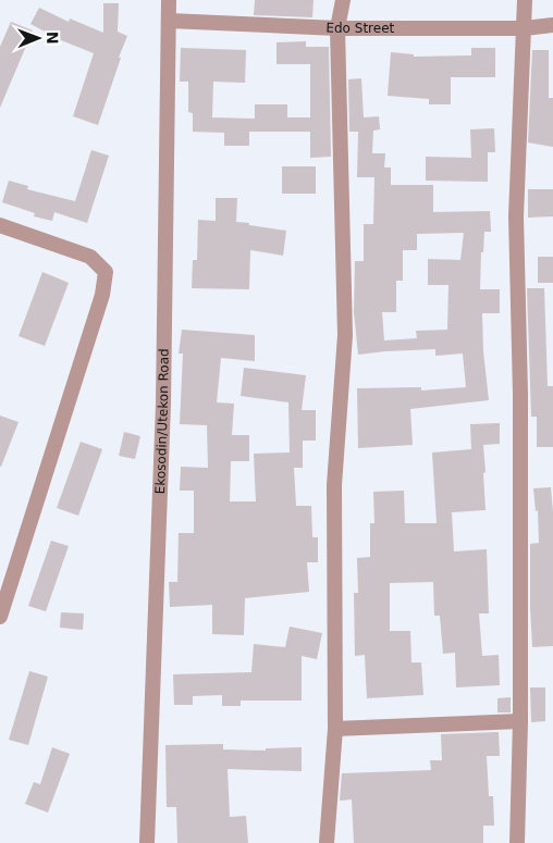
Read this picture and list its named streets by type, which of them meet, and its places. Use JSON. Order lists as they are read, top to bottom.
{
  "streets": {
    "street": ["Edo Street", "Ekosodin/Utekon Road"]
  },
  "crossings": [
    ["Edo Street", "Ekosodin/Utekon Road"]
  ],
  "north": "right"
}
